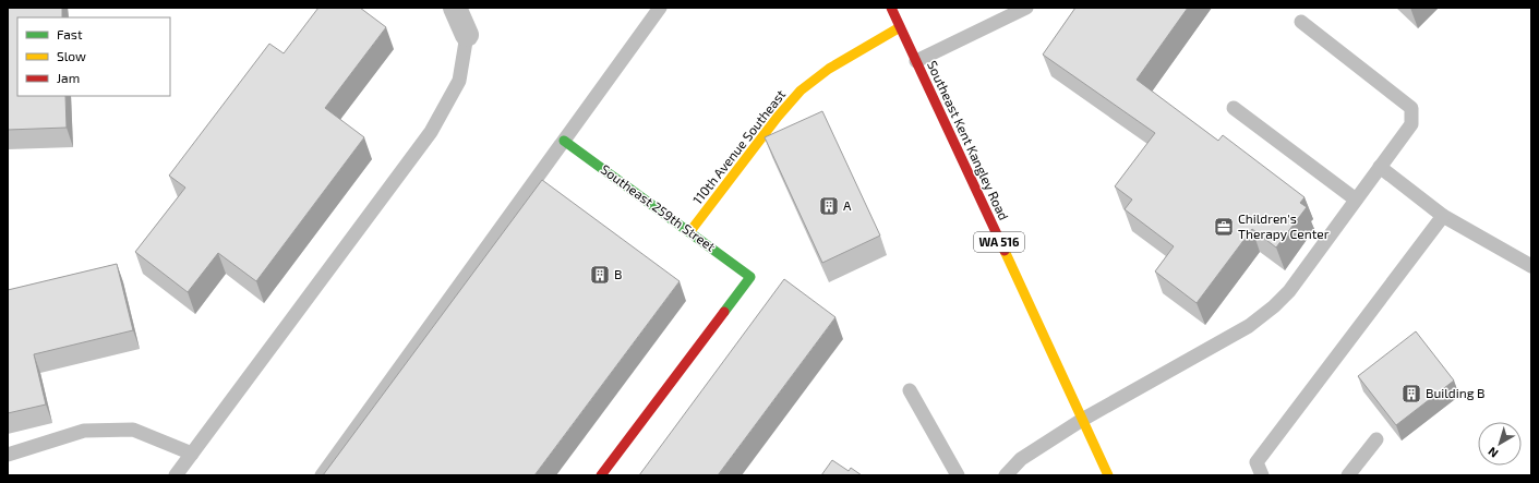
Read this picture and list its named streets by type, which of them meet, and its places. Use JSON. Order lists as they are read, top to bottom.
{
  "streets": {
    "street": [
      "Southeast Kent Kangley Road",
      "110th Avenue Southeast",
      "Southeast 259th Street",
      "WA 516"
    ]
  },
  "crossings": [
    ["Southeast Kent Kangley Road", "110th Avenue Southeast"],
    ["110th Avenue Southeast", "Southeast 259th Street"]
  ],
  "places": {
    "building": ["A", "B", "Building B"],
    "office": ["Children's Therapy Center"]
  },
  "legend": ["Fast", "Slow", "Jam"],
  "north": "bottom left"
}
